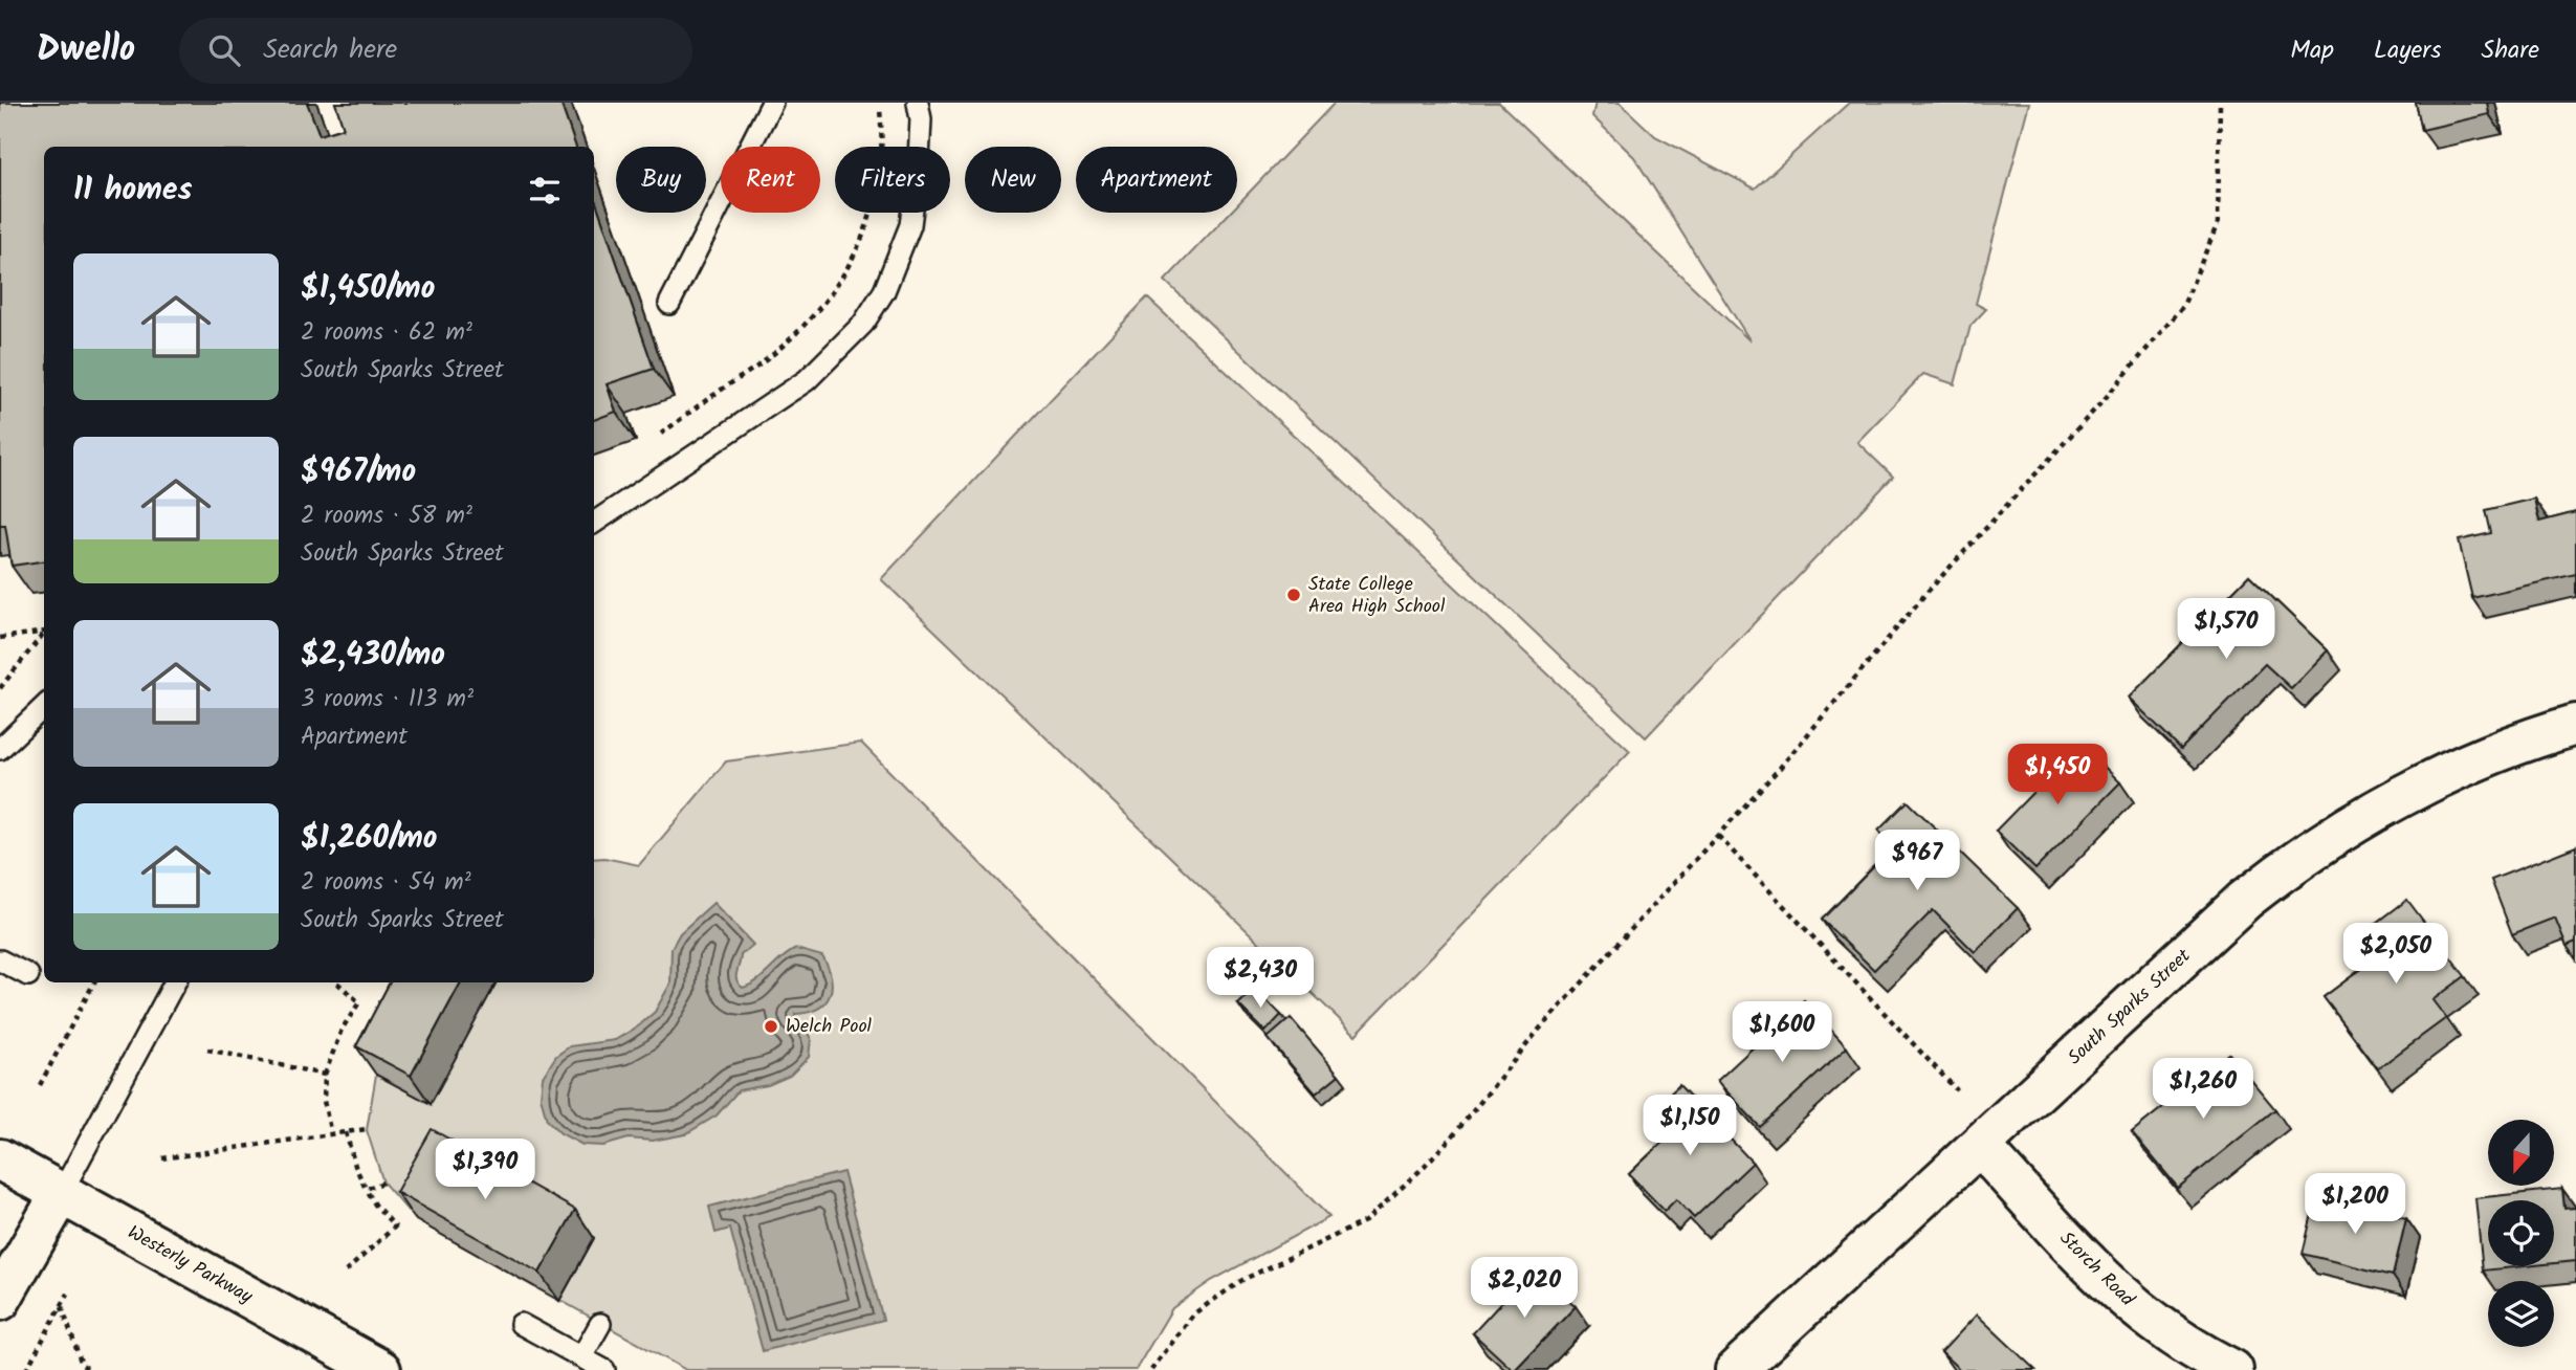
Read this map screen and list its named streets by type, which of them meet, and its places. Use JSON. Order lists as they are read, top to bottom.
{
  "streets": {
    "street": ["South Sparks Street", "Westerly Parkway", "Storch Road"]
  },
  "crossings": [
    ["South Sparks Street", "Storch Road"]
  ],
  "places": ["State College Area High School", "Welch Pool"],
  "north": "bottom",
  "page": {
    "header": "Dwello",
    "search": "Search here",
    "nav": ["Map", "Layers", "Share"],
    "chip": [
      "Buy",
      "Rent",
      "Filters",
      "New",
      "Apartment"
    ],
    "heading": "11 homes",
    "list": [
      {
        "name": "$1,450/mo",
        "note": "2 rooms · 62 m² · South Sparks Street"
      },
      {
        "name": "$967/mo",
        "note": "2 rooms · 58 m² · South Sparks Street"
      },
      {
        "name": "$2,430/mo",
        "note": "3 rooms · 113 m² · Apartment"
      },
      {
        "name": "$1,260/mo",
        "note": "2 rooms · 54 m² · South Sparks Street"
      }
    ],
    "price": [
      "$1,570",
      "$1,450",
      "$967",
      "$2,050",
      "$2,430",
      "$1,600",
      "$1,260",
      "$1,150",
      "$1,390",
      "$1,200",
      "$2,020"
    ]
  }
}
